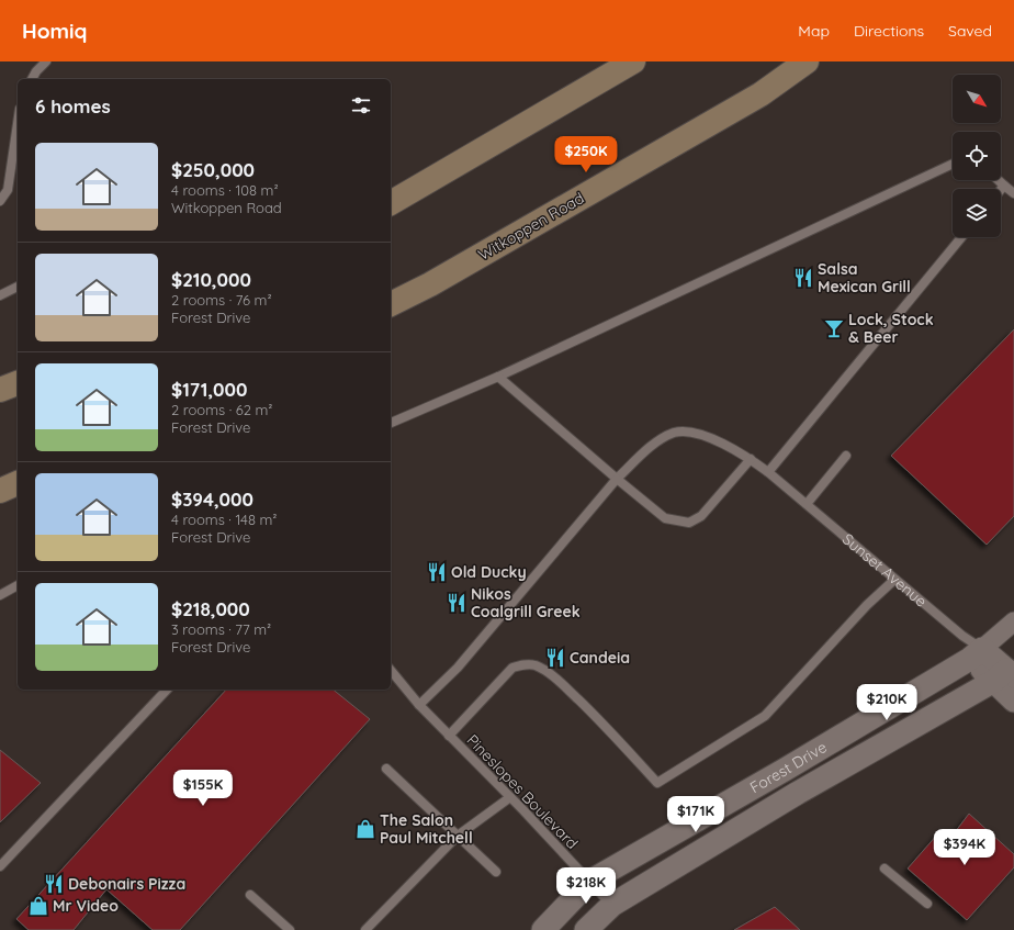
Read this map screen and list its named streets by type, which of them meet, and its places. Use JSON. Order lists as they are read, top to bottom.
{
  "streets": {
    "main road": ["Witkoppen Road"],
    "street": ["Sunset Avenue", "Forest Drive"],
    "lane": ["Pineslopes Boulevard"]
  },
  "crossings": [
    ["Sunset Avenue", "Forest Drive"],
    ["Sunset Avenue", "Pineslopes Boulevard"],
    ["Forest Drive", "Pineslopes Boulevard"]
  ],
  "places": {
    "restaurant": [
      "Salsa Mexican Grill",
      "Old Ducky",
      "Nikos Coalgrill Greek",
      "Candeia",
      "Debonairs Pizza"
    ],
    "bar": ["Lock, Stock & Beer"],
    "shop": ["The Salon Paul Mitchell", "Mr Video"]
  },
  "north": "bottom right",
  "page": {
    "header": "Homiq",
    "nav": ["Map", "Directions", "Saved"],
    "heading": "6 homes",
    "list": [
      {
        "name": "$250,000",
        "note": "4 rooms · 108 m² · Witkoppen Road"
      },
      {
        "name": "$210,000",
        "note": "2 rooms · 76 m² · Forest Drive"
      },
      {
        "name": "$171,000",
        "note": "2 rooms · 62 m² · Forest Drive"
      },
      {
        "name": "$394,000",
        "note": "4 rooms · 148 m² · Forest Drive"
      },
      {
        "name": "$218,000",
        "note": "3 rooms · 77 m² · Forest Drive"
      }
    ],
    "price": [
      "$250K",
      "$210K",
      "$155K",
      "$171K",
      "$394K",
      "$218K"
    ]
  }
}
